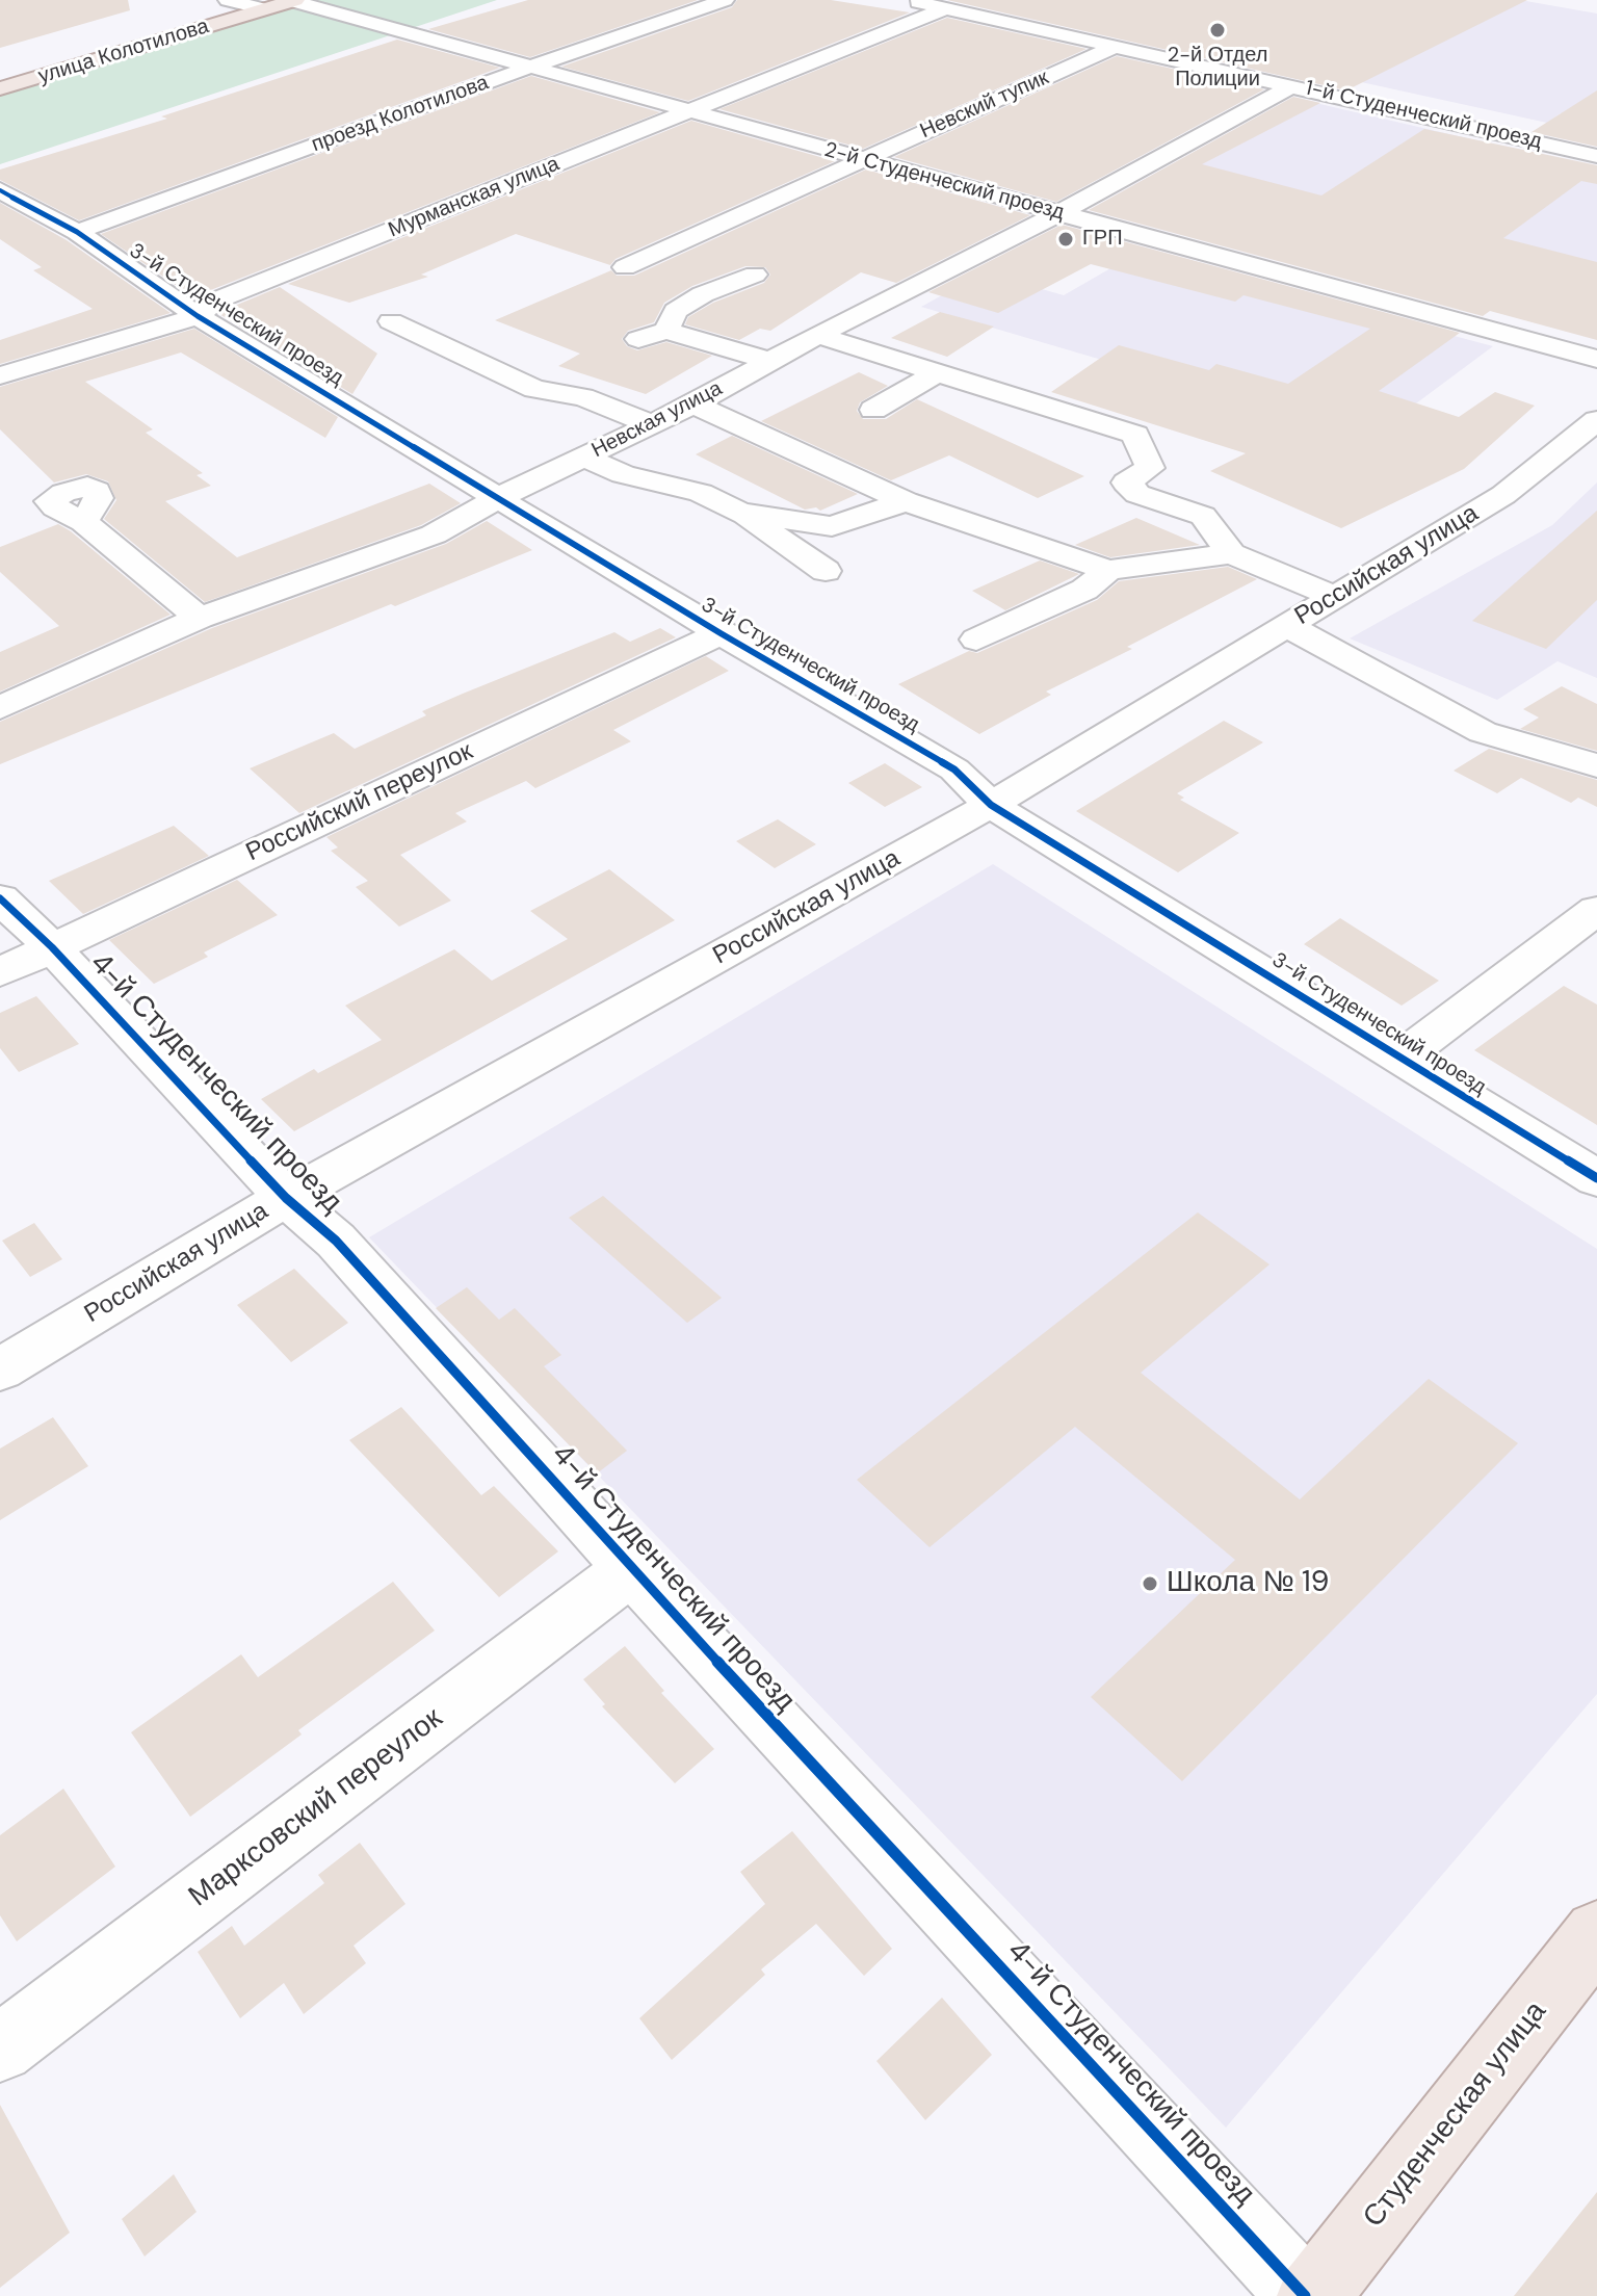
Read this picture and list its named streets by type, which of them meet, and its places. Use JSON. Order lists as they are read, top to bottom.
{
  "streets": {
    "main road": ["улица Колотилова", "Студенческая улица"],
    "street": [
      "Невский тупик",
      "проезд Колотилова",
      "1-й Студенческий проезд",
      "2-й Студенческий проезд",
      "Мурманская улица",
      "3-й Студенческий проезд",
      "Невская улица",
      "Российская улица",
      "Российский переулок",
      "4-й Студенческий проезд",
      "Марксовский переулок"
    ]
  },
  "crossings": [
    ["улица Колотилова", "2-й Студенческий проезд"],
    ["Невский тупик", "1-й Студенческий проезд"],
    ["Невский тупик", "2-й Студенческий проезд"],
    ["проезд Колотилова", "2-й Студенческий проезд"],
    ["проезд Колотилова", "3-й Студенческий проезд"],
    ["1-й Студенческий проезд", "Мурманская улица"],
    ["1-й Студенческий проезд", "Невская улица"],
    ["2-й Студенческий проезд", "Мурманская улица"],
    ["2-й Студенческий проезд", "Невская улица"],
    ["Мурманская улица", "3-й Студенческий проезд"],
    ["3-й Студенческий проезд", "Невская улица"],
    ["3-й Студенческий проезд", "Российская улица"],
    ["3-й Студенческий проезд", "Российский переулок"],
    ["Российская улица", "4-й Студенческий проезд"],
    ["Российский переулок", "4-й Студенческий проезд"],
    ["4-й Студенческий проезд", "Марксовский переулок"]
  ],
  "places": ["2-й Отдел Полиции", "ГРП", "Школа № 19"]
}
